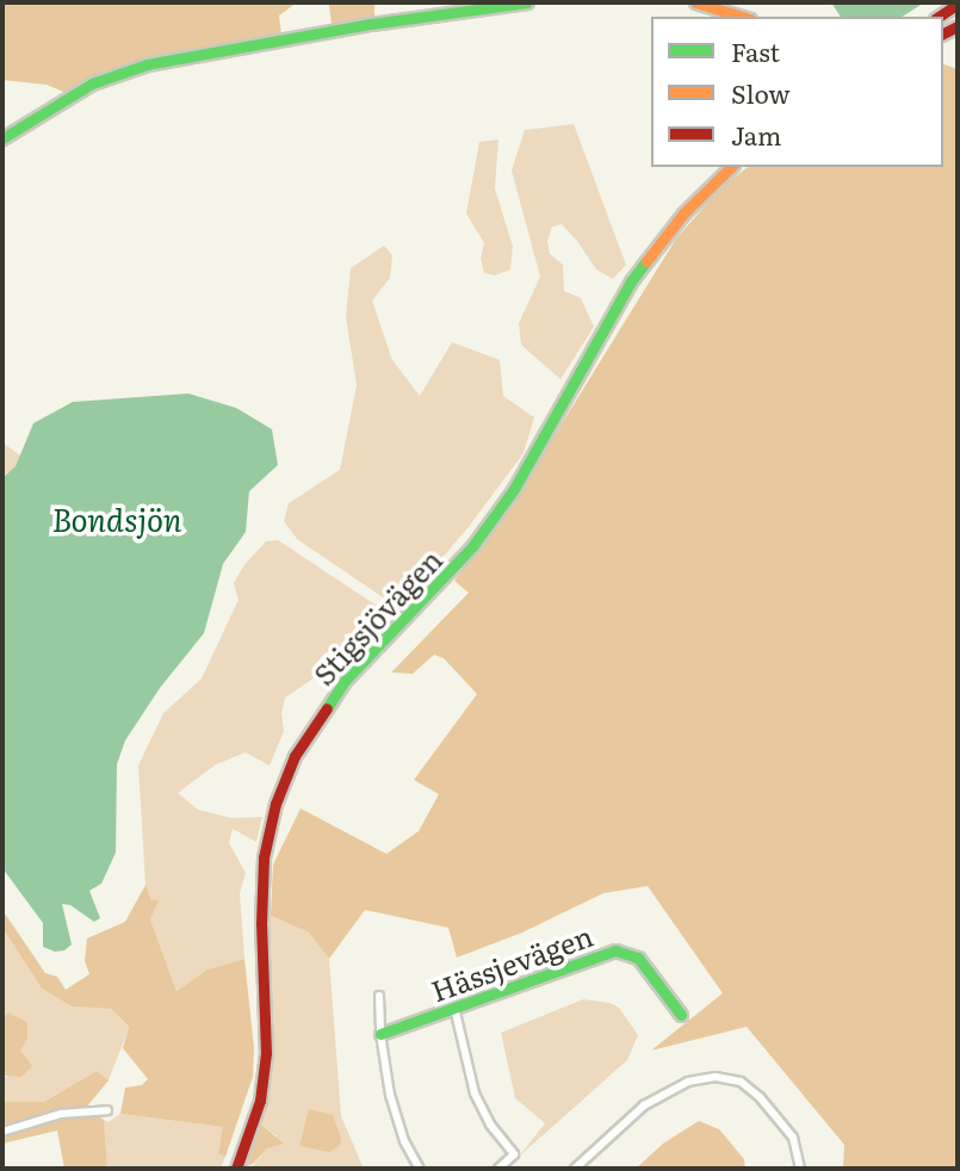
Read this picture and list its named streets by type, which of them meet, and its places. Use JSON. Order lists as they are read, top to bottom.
{
  "streets": {
    "main road": ["Stigsjövägen", "Hässjevägen"]
  },
  "water": ["Bondsjön"],
  "legend": ["Fast", "Slow", "Jam"]
}
